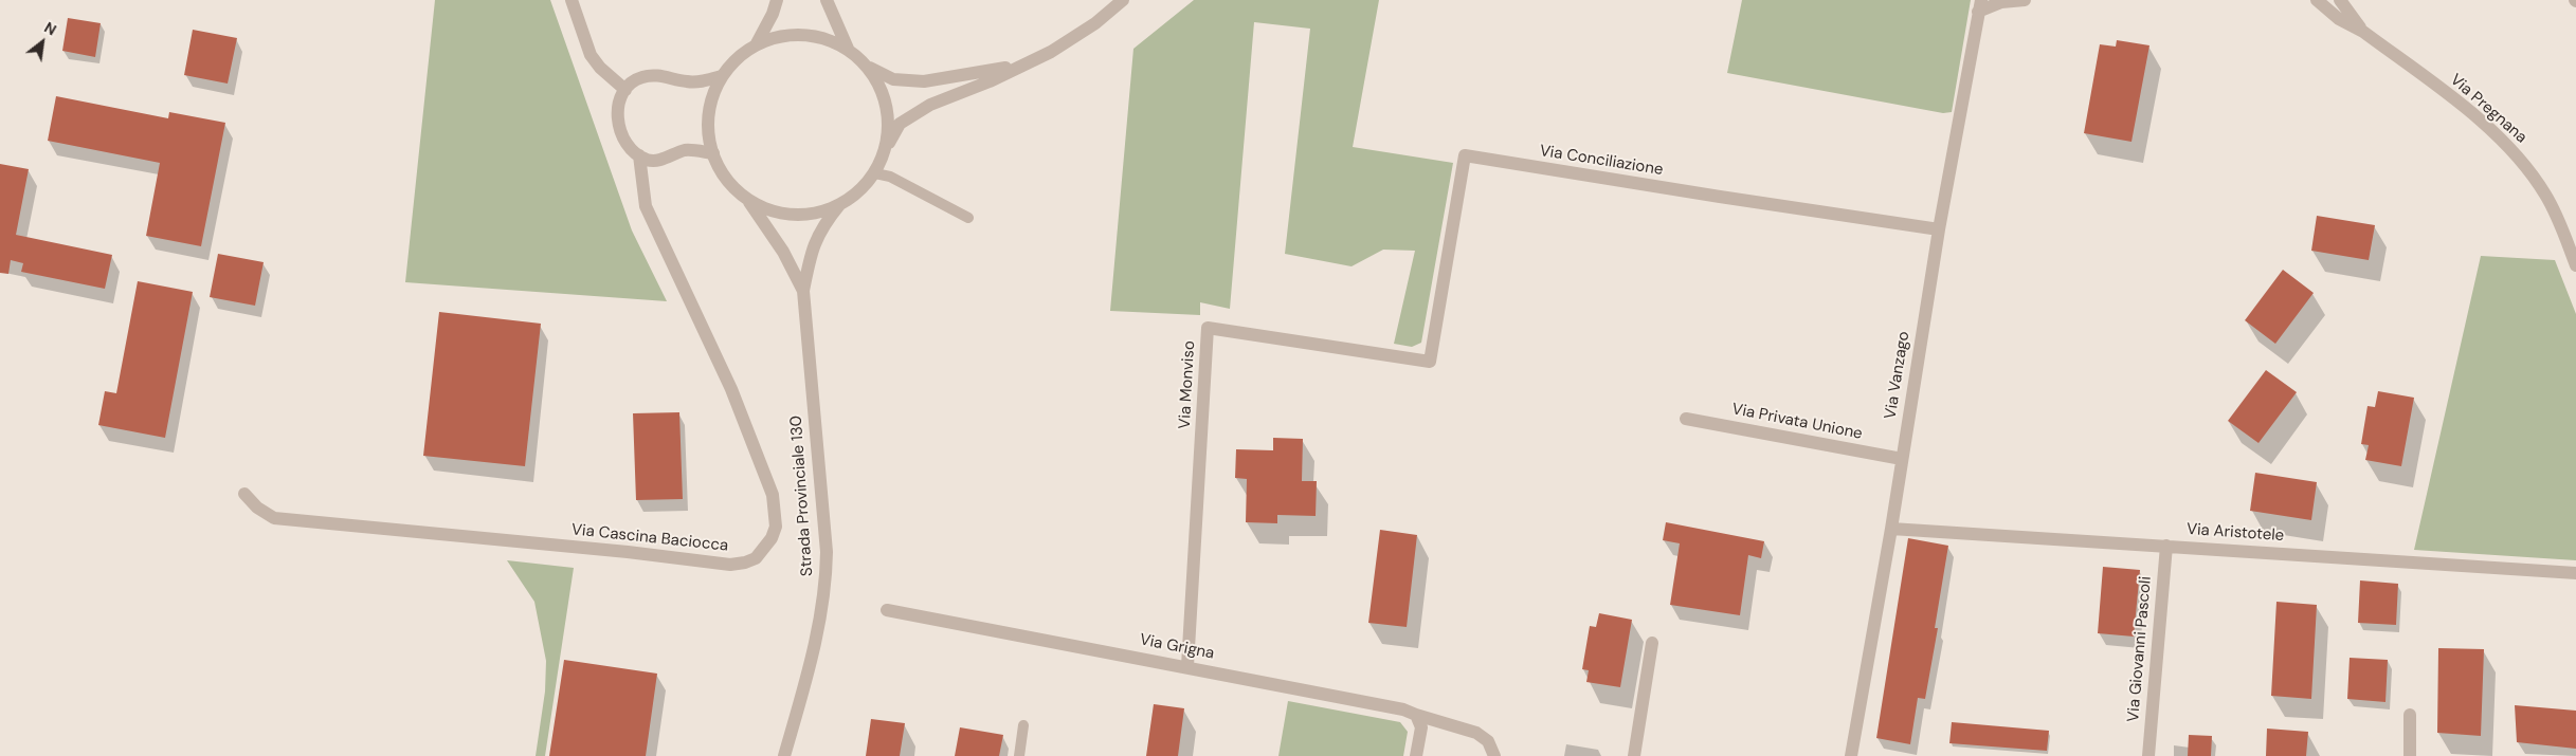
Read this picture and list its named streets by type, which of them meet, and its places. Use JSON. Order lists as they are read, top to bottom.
{
  "streets": {
    "street": [
      "Via Pregnana",
      "Via Conciliazione",
      "Via Vanzago",
      "Via Monviso",
      "Via Privata Unione",
      "Strada Provinciale 130",
      "Via Aristotele",
      "Via Cascina Baciocca",
      "Via Grigna",
      "Via Giovanni Pascoli"
    ]
  },
  "crossings": [
    ["Via Conciliazione", "Via Vanzago"],
    ["Via Conciliazione", "Via Monviso"],
    ["Via Vanzago", "Via Privata Unione"],
    ["Via Vanzago", "Via Aristotele"],
    ["Via Monviso", "Via Grigna"],
    ["Via Aristotele", "Via Giovanni Pascoli"]
  ],
  "north": "top right"
}
